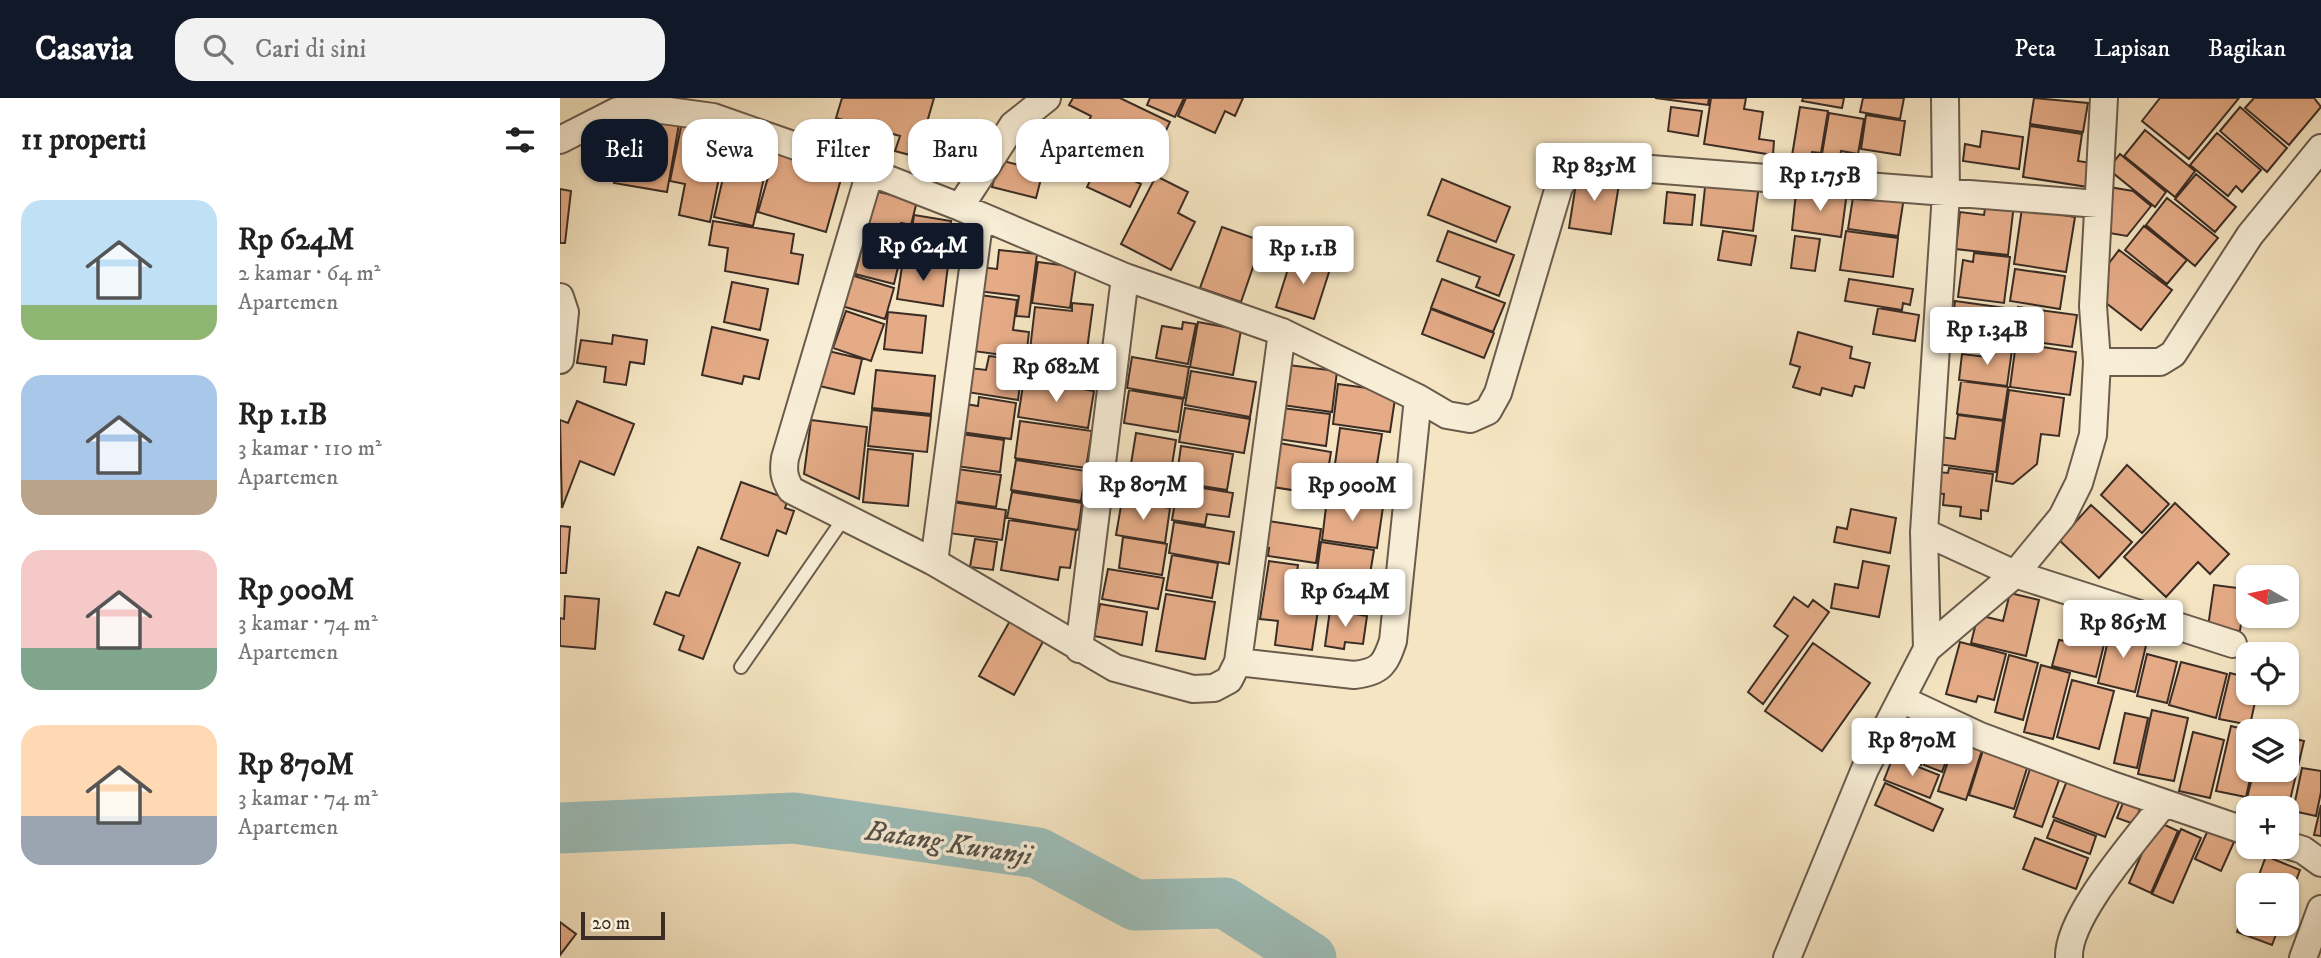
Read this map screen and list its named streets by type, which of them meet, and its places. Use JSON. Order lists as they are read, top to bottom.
{
  "water": ["Batang Kuranji"],
  "scale_bar": "20 m",
  "north": "left",
  "page": {
    "header": "Casavia",
    "search": "Cari di sini",
    "nav": ["Peta", "Lapisan", "Bagikan"],
    "heading": "11 properti",
    "chip": [
      "Beli",
      "Sewa",
      "Filter",
      "Baru",
      "Apartemen"
    ],
    "price": [
      "Rp 835M",
      "Rp 1.75B",
      "Rp 624M",
      "Rp 1.1B",
      "Rp 1.34B",
      "Rp 682M",
      "Rp 807M",
      "Rp 900M",
      "Rp 624M",
      "Rp 865M",
      "Rp 870M"
    ],
    "list": [
      {
        "name": "Rp 624M",
        "note": "2 kamar · 64 m² · Apartemen"
      },
      {
        "name": "Rp 1.1B",
        "note": "3 kamar · 110 m² · Apartemen"
      },
      {
        "name": "Rp 900M",
        "note": "3 kamar · 74 m² · Apartemen"
      },
      {
        "name": "Rp 870M",
        "note": "3 kamar · 74 m² · Apartemen"
      }
    ],
    "map_buttons": ["+", "−"],
    "scale": "20 m"
  }
}
